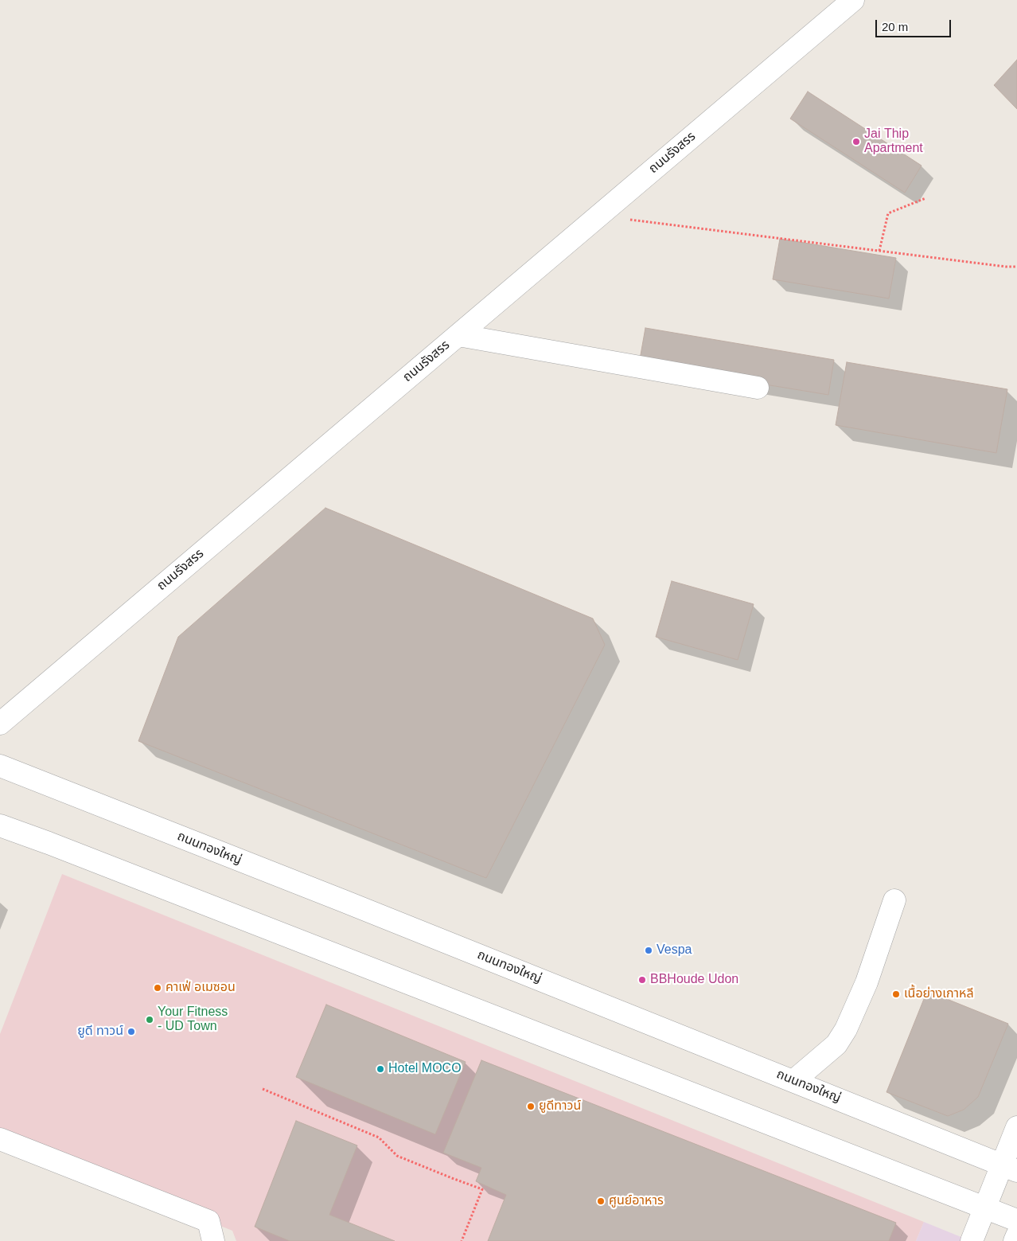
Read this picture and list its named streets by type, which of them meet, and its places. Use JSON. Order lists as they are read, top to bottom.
{
  "streets": {
    "street": ["ถนนรังสรร", "ถนนทองใหญ่"]
  },
  "places": [
    "Jai Thip Apartment",
    "Vespa",
    "BBHoude Udon",
    "คาเฟ่ อเมซอน",
    "เนื้อย่างเกาหลี",
    "Your Fitness - UD Town",
    "ยูดี ทาวน์",
    "Hotel MOCO",
    "ยูดีทาวน์",
    "ศูนย์อาหาร"
  ],
  "scale_bar": "20 m"
}
